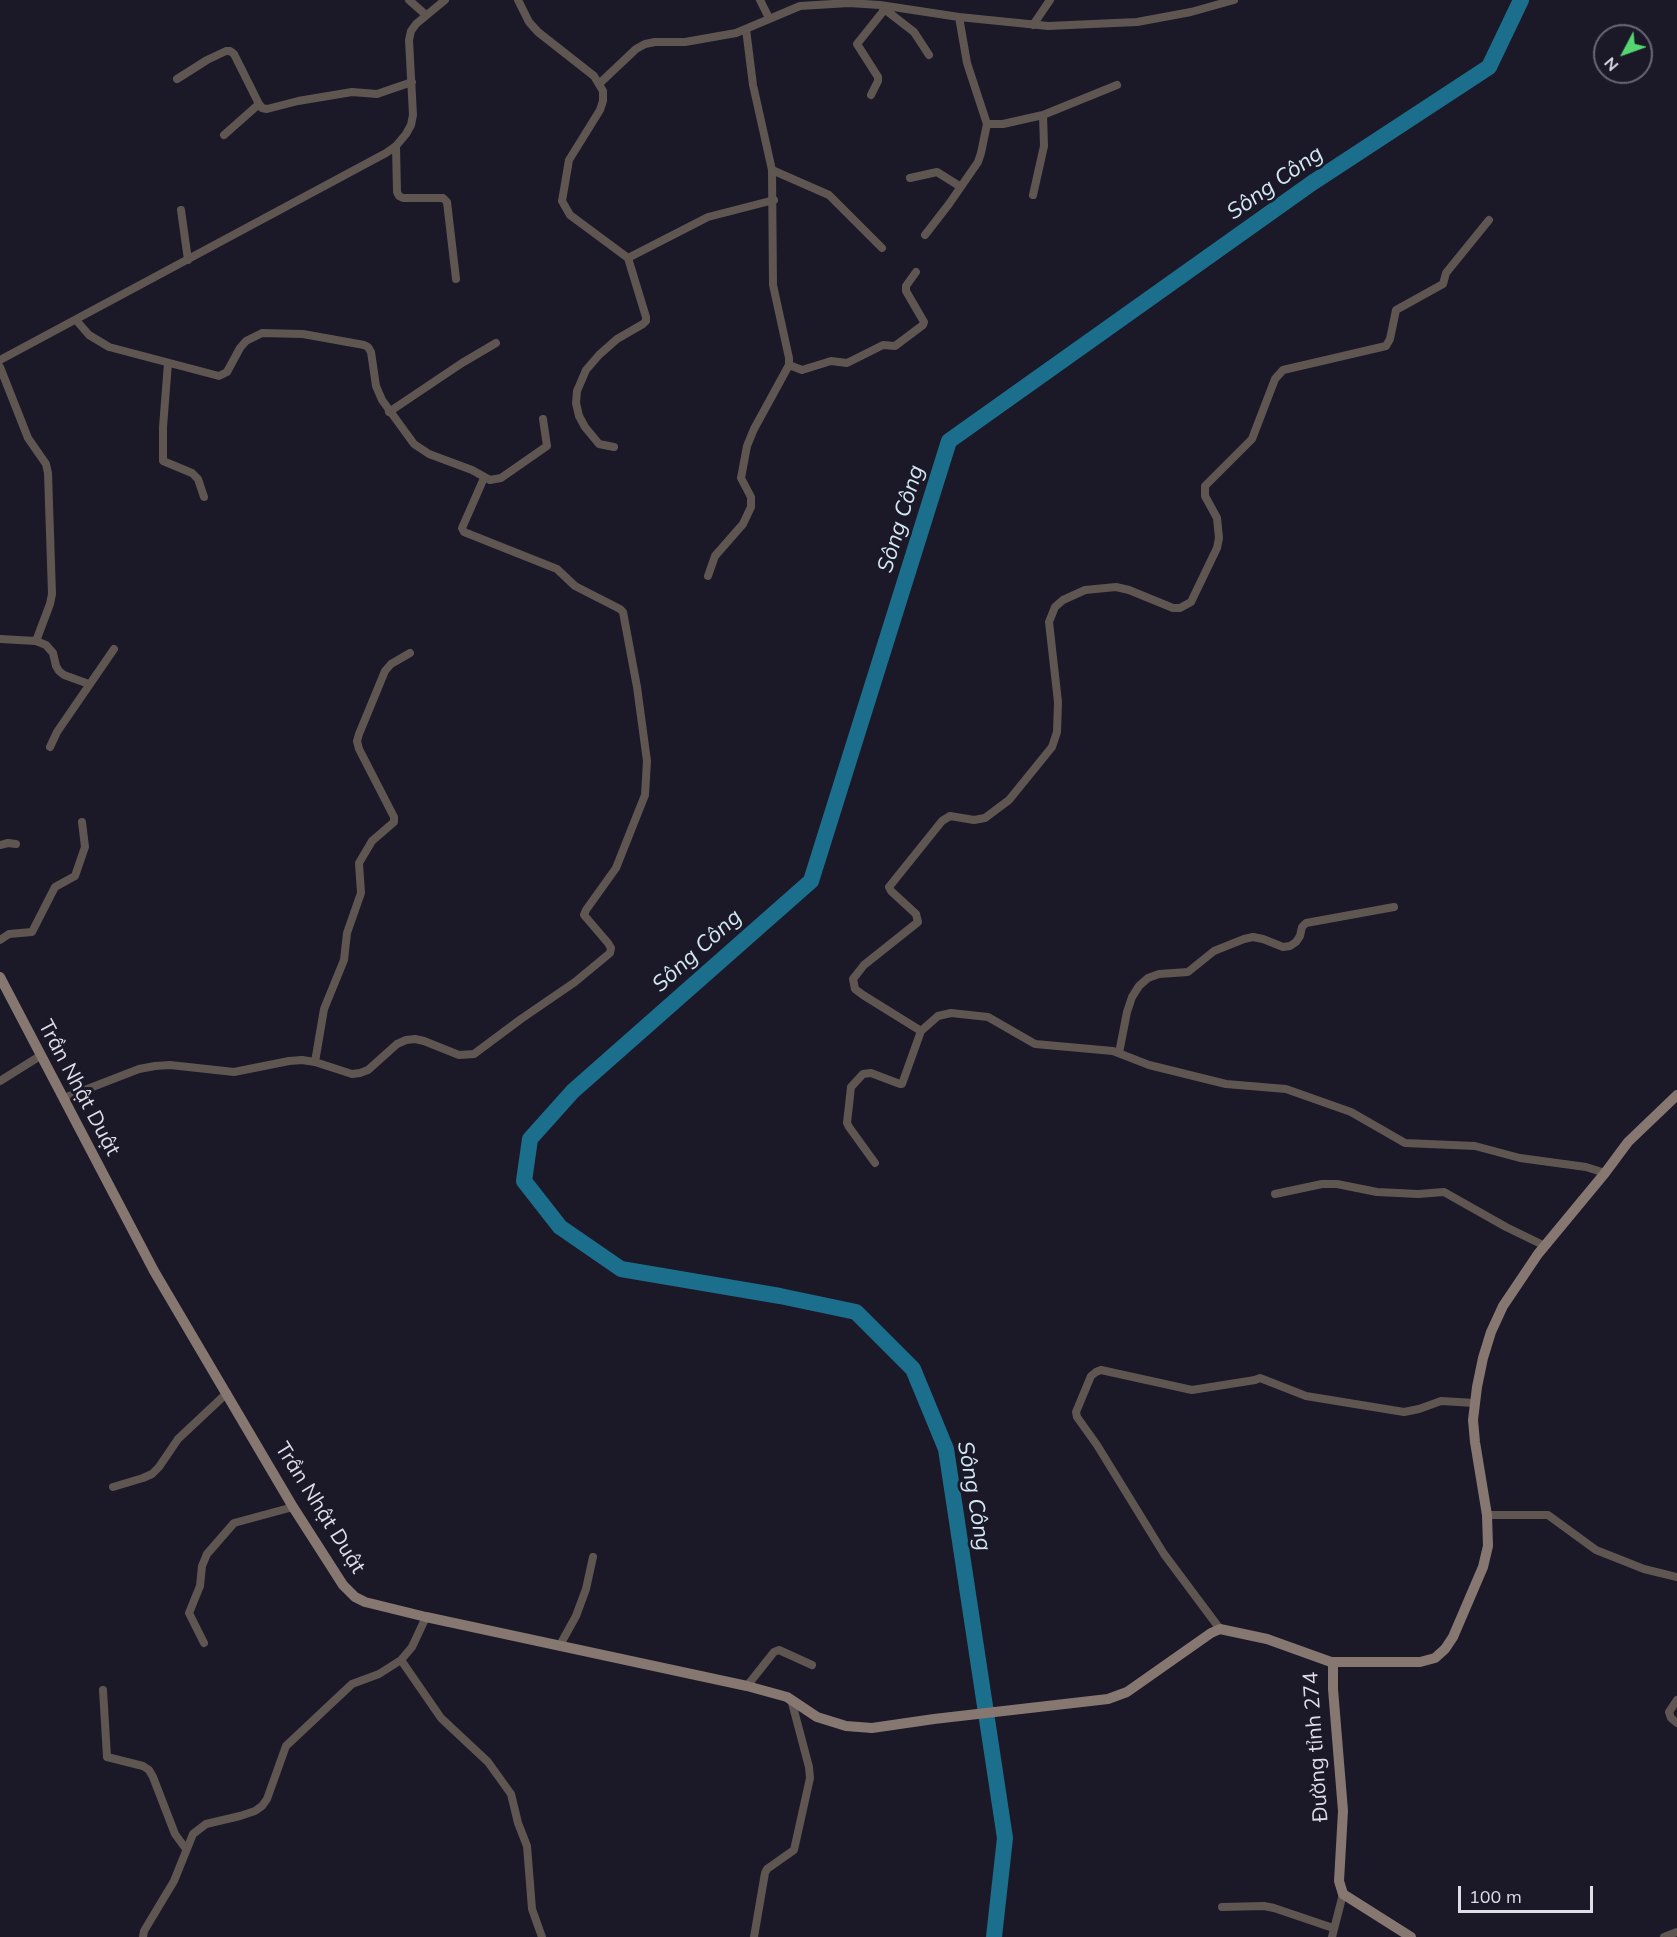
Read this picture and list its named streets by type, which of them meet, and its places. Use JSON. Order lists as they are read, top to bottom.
{
  "streets": {
    "main road": ["Trần Nhật Duật", "Đường tỉnh 274"]
  },
  "crossings": [
    ["Trần Nhật Duật", "Đường tỉnh 274"]
  ],
  "water": ["Sông Công"],
  "scale_bar": "100 m",
  "north": "bottom left"
}
